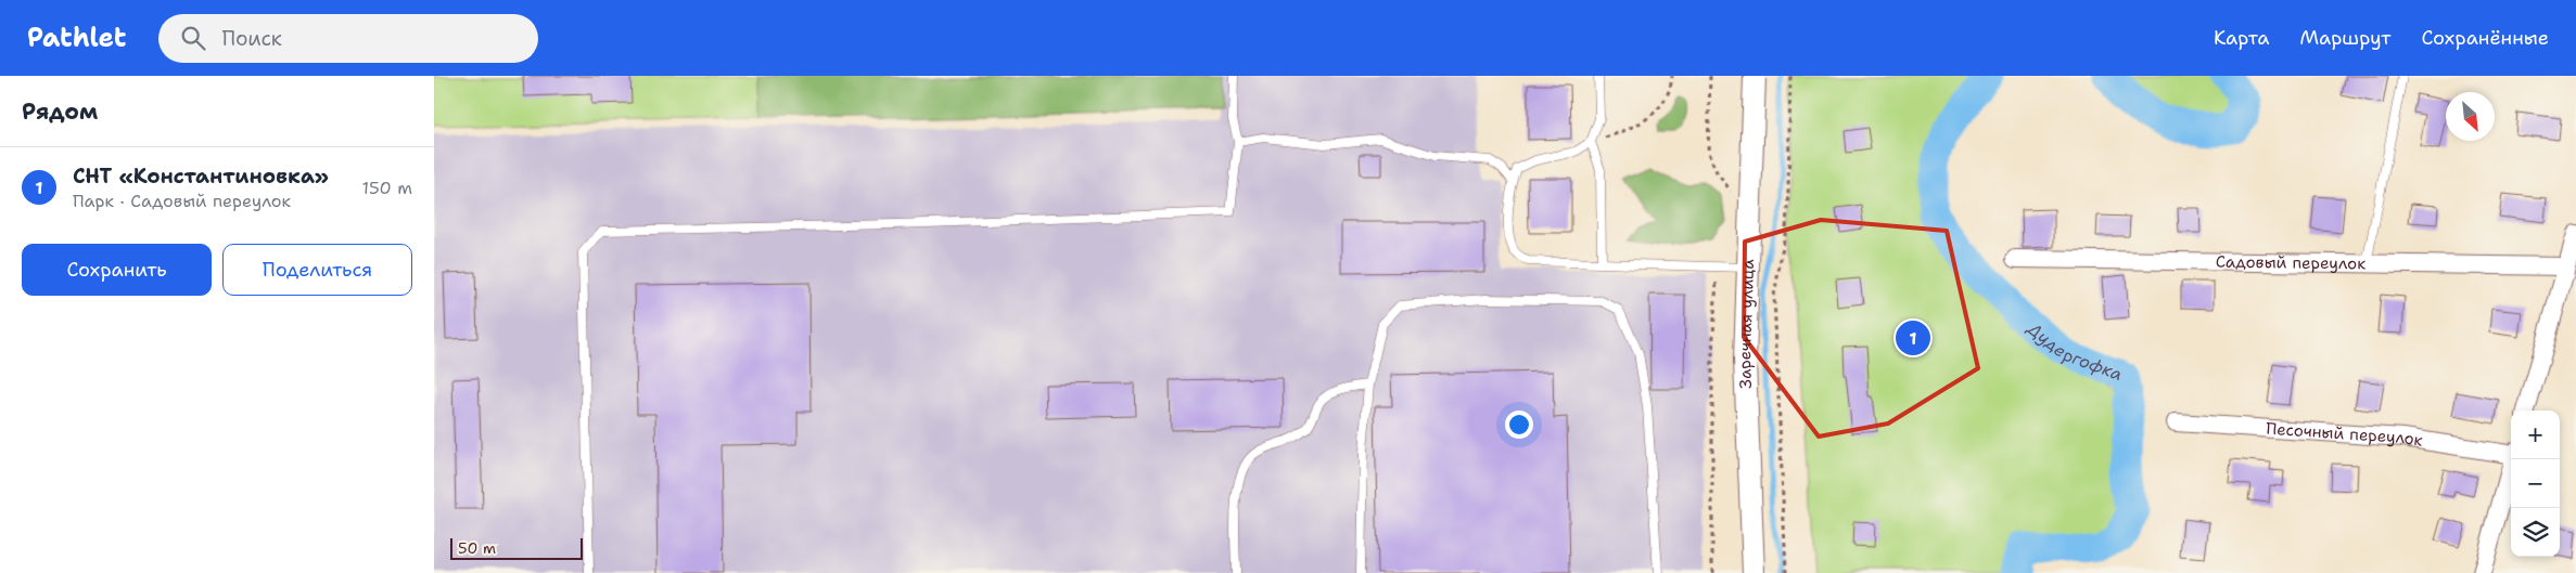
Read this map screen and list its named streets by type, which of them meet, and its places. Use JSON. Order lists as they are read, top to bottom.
{
  "streets": {
    "street": ["Садовый переулок", "Заречная улица", "Песочный переулок"]
  },
  "water": ["Дудергофка"],
  "scale_bar": "50 m",
  "north": "bottom right",
  "page": {
    "header": "Pathlet",
    "search": "Поиск",
    "nav": ["Карта", "Маршрут", "Сохранённые"],
    "heading": "Рядом",
    "list": [
      {
        "mark": "1",
        "name": "СНТ «Константиновка»",
        "note": "Парк · Садовый переулок",
        "value": "150 m"
      }
    ],
    "buttons": ["Сохранить", "Поделиться"],
    "pins": "1",
    "map_buttons": ["+", "−"],
    "scale": "50 m"
  }
}
